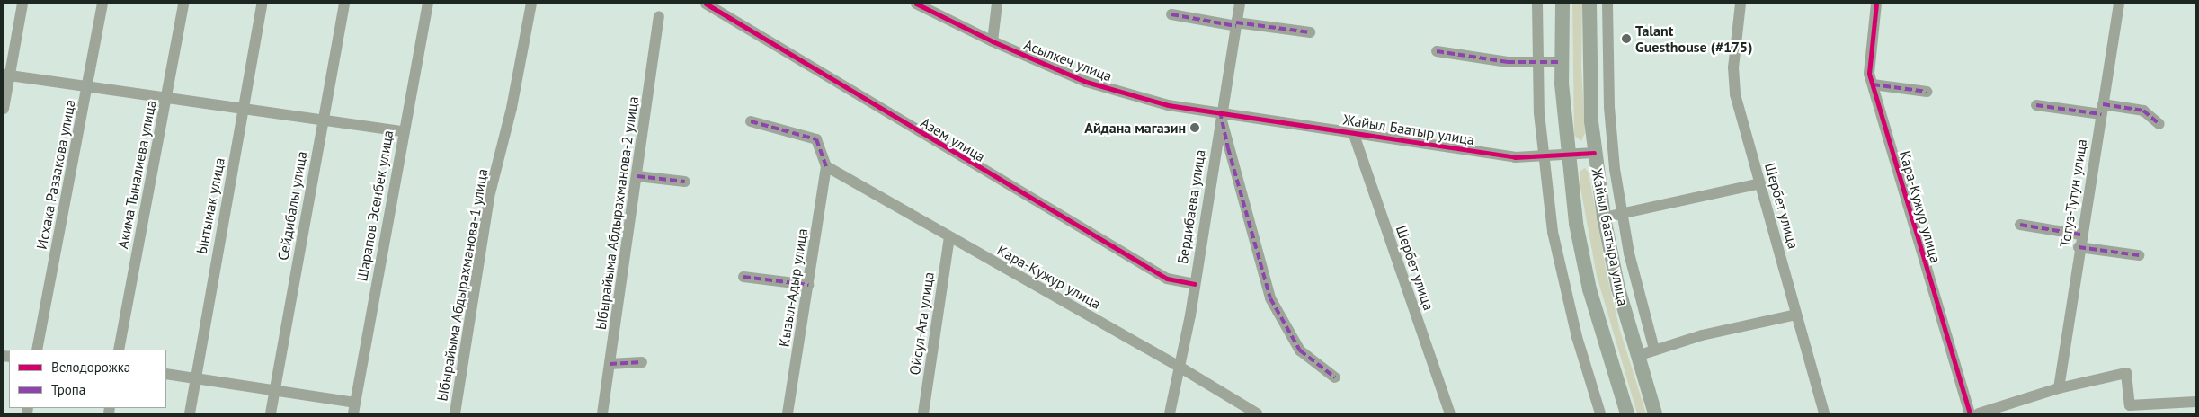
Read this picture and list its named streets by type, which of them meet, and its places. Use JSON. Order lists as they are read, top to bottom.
{
  "streets": {
    "main road": ["Жайыл баатыра улица"],
    "street": [
      "Асылкеч улица",
      "Жайыл Баатыр улица",
      "Азем улица",
      "Исхака Раззакова улица",
      "Акима Тыналиева улица",
      "Тогуз-Тутун улица",
      "Ынтымак улица",
      "Сейдибалы улица",
      "Шарапов Эсенбек улица",
      "Шербет улица",
      "Бердибаева улица",
      "Кара-Кужур улица",
      "Ыбырайыма Абдырахманова-2 улица",
      "Ыбырайыма Абдырахманова-1 улица",
      "Кызыл-Адыр улица",
      "Ойсул-Ата улица"
    ]
  },
  "crossings": [
    ["Асылкеч улица", "Жайыл Баатыр улица"],
    ["Асылкеч улица", "Бердибаева улица"],
    ["Жайыл Баатыр улица", "Шербет улица"],
    ["Жайыл Баатыр улица", "Бердибаева улица"],
    ["Жайыл Баатыр улица", "Жайыл баатыра улица"],
    ["Азем улица", "Бердибаева улица"],
    ["Бердибаева улица", "Кара-Кужур улица"],
    ["Кара-Кужур улица", "Кызыл-Адыр улица"],
    ["Кара-Кужур улица", "Ойсул-Ата улица"]
  ],
  "places": ["Talant Guesthouse (#175)", "Айдана магазин"],
  "legend": ["Велодорожка", "Тропа"]
}
